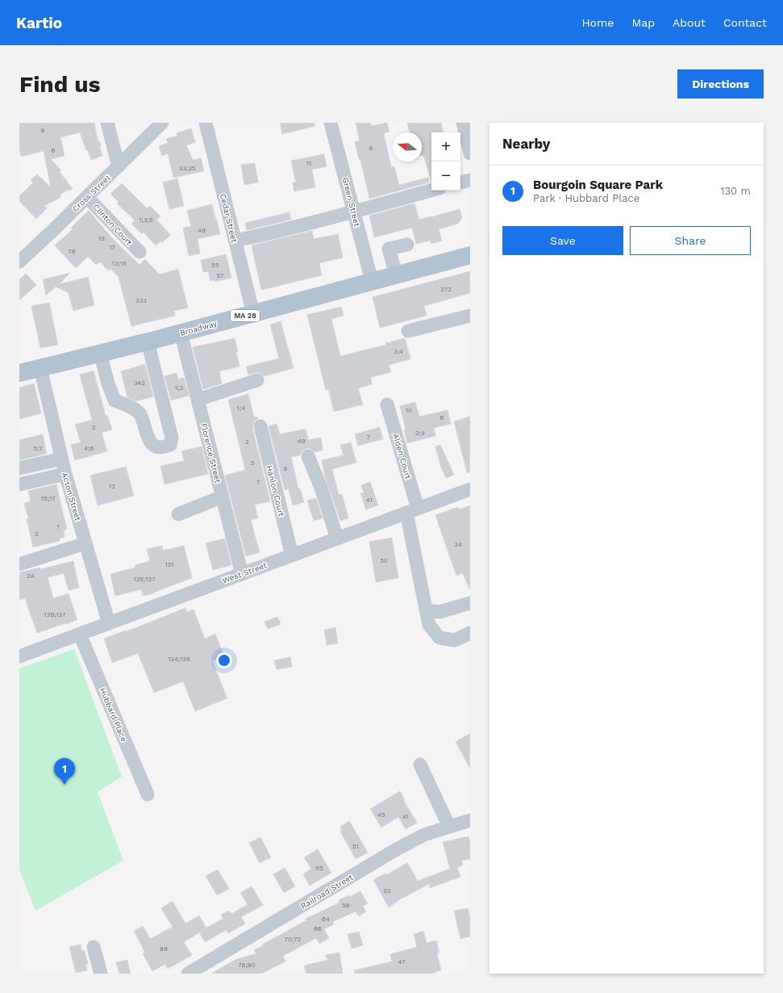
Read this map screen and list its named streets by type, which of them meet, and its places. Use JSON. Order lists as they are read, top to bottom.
{
  "streets": {
    "main road": ["MA 28", "Broadway"],
    "street": [
      "Cross Street",
      "Green Street",
      "Cedar Street",
      "Clinton Court",
      "Florence Street",
      "Alden Court",
      "Hanlon Court",
      "Acton Street",
      "West Street",
      "Hubbard Place",
      "Railroad Street"
    ]
  },
  "crossings": [
    ["Cross Street", "Clinton Court"],
    ["Green Street", "Broadway"],
    ["Cedar Street", "Broadway"],
    ["Broadway", "Florence Street"],
    ["Broadway", "Acton Street"],
    ["Florence Street", "West Street"],
    ["Alden Court", "West Street"],
    ["Hanlon Court", "West Street"],
    ["Acton Street", "West Street"],
    ["West Street", "Hubbard Place"]
  ],
  "house_numbers": [
    "8",
    "8",
    "6",
    "11",
    "33;35",
    "1;3;5",
    "49",
    "19",
    "17",
    "78",
    "13;15",
    "55",
    "57",
    "272",
    "333",
    "3;4",
    "342",
    "1;3",
    "1;4",
    "10",
    "6",
    "2",
    "2;4",
    "7",
    "49",
    "3",
    "5;7",
    "4;6",
    "5",
    "8",
    "7",
    "12",
    "15;17",
    "41",
    "1",
    "3",
    "34",
    "50",
    "121",
    "2A",
    "125;127",
    "135;137",
    "134;136",
    "45",
    "41",
    "51",
    "55",
    "52",
    "58",
    "64",
    "66",
    "70;72",
    "89",
    "47",
    "78;80"
  ],
  "north": "left",
  "page": {
    "header": "Kartio",
    "nav": [
      "Home",
      "Map",
      "About",
      "Contact"
    ],
    "buttons": [
      "Directions",
      ["Save", "Share"]
    ],
    "title": "Find us",
    "heading": "Nearby",
    "map_buttons": ["+", "−"],
    "list": [
      {
        "mark": "1",
        "name": "Bourgoin Square Park",
        "note": "Park · Hubbard Place",
        "value": "130 m"
      }
    ],
    "pins": "1"
  }
}
